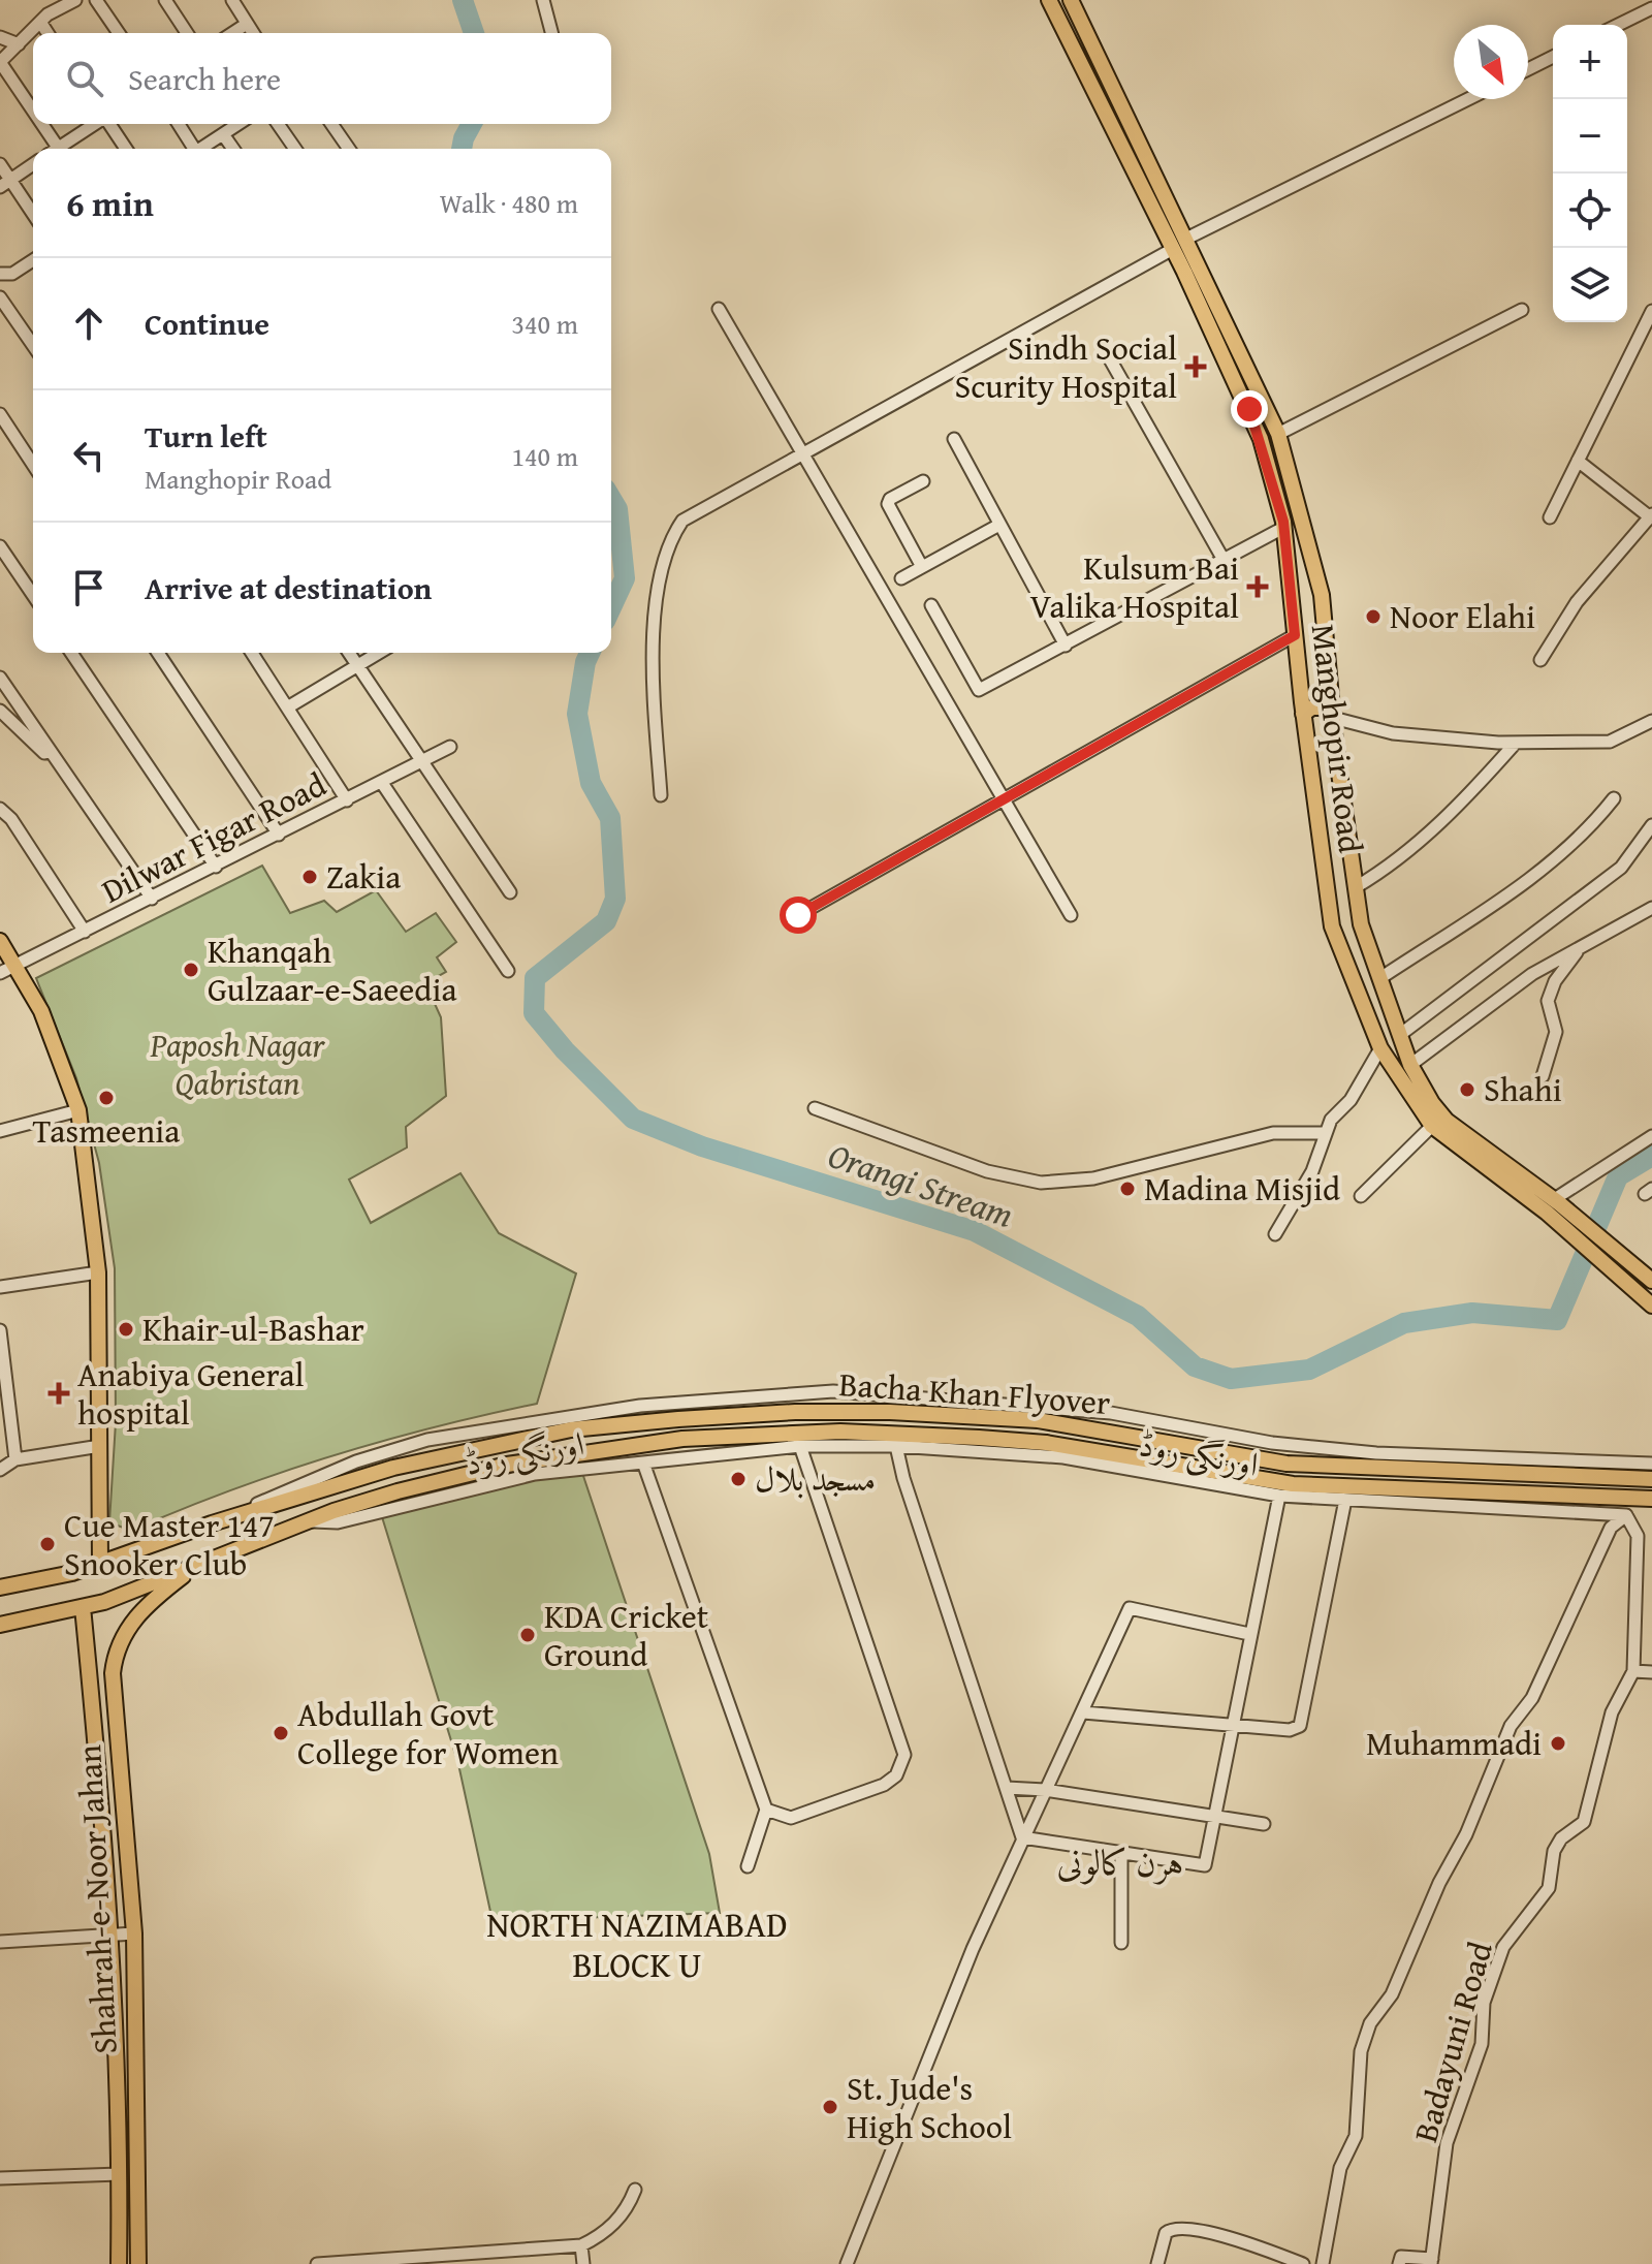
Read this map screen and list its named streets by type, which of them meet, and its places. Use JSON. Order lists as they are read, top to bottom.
{
  "streets": {
    "main road": ["Manghopir Road", "Bacha Khan Flyover", "Shahrah-e-Noor Jahan"],
    "street": ["Dilwar Figar Road", "اورنگی روڈ", "Badayuni Road"]
  },
  "crossings": [
    ["Bacha Khan Flyover", "اورنگی روڈ"],
    ["Bacha Khan Flyover", "Shahrah-e-Noor Jahan"]
  ],
  "districts": ["ہرن کالونی", "NORTH NAZIMABAD BLOCK U"],
  "water": ["Orangi Stream"],
  "parks": ["Paposh Nagar Qabristan"],
  "places": {
    "health": ["Sindh Social Scurity Hospital", "Kulsum Bai Valika Hospital", "Anabiya General hospital"],
    "other": [
      "Noor Elahi",
      "Zakia",
      "Khanqah Gulzaar-e-Saeedia",
      "Shahi",
      "Tasmeenia",
      "Madina Misjid",
      "Khair-ul-Bashar",
      "مسجد بلال",
      "Cue Master 147 Snooker Club",
      "KDA Cricket Ground",
      "Abdullah Govt College for Women",
      "Muhammadi",
      "St. Jude's High School"
    ]
  },
  "north": "bottom right",
  "page": {
    "map_buttons": ["+", "−"],
    "search": "Search here",
    "heading": ["6 min", "Walk · 480 m"],
    "list": [
      ["Continue", "340 m"],
      ["Turn left", "Manghopir Road", "140 m"],
      "Arrive at destination"
    ]
  }
}
